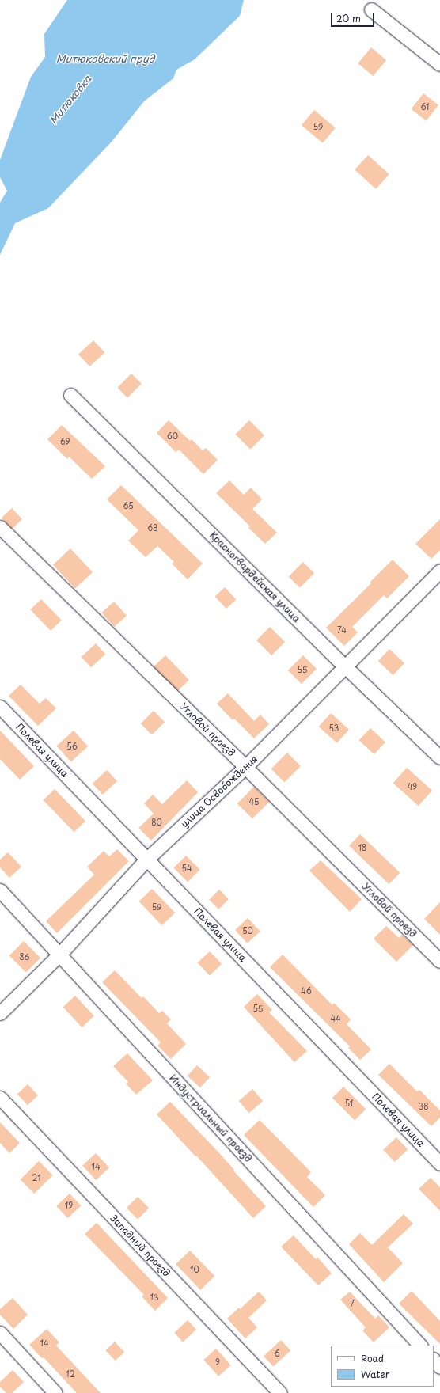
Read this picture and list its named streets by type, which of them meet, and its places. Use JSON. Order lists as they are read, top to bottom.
{
  "streets": {
    "street": [
      "Красногвардейская улица",
      "Угловой проезд",
      "Полевая улица",
      "улица Освобождения",
      "Индустриальный проезд",
      "Западный проезд"
    ]
  },
  "crossings": [
    ["Красногвардейская улица", "улица Освобождения"],
    ["Угловой проезд", "улица Освобождения"],
    ["Полевая улица", "улица Освобождения"],
    ["улица Освобождения", "Индустриальный проезд"]
  ],
  "water": ["Митюковский пруд", "Митюковка"],
  "house_numbers": [
    "61",
    "59",
    "60",
    "69",
    "65",
    "63",
    "74",
    "55",
    "53",
    "56",
    "49",
    "45",
    "80",
    "18",
    "54",
    "59",
    "50",
    "86",
    "46",
    "55",
    "44",
    "51",
    "38",
    "14",
    "21",
    "19",
    "10",
    "13",
    "7",
    "14",
    "6",
    "9",
    "12"
  ],
  "legend": ["Road", "Water"],
  "scale_bar": "20 m"
}
